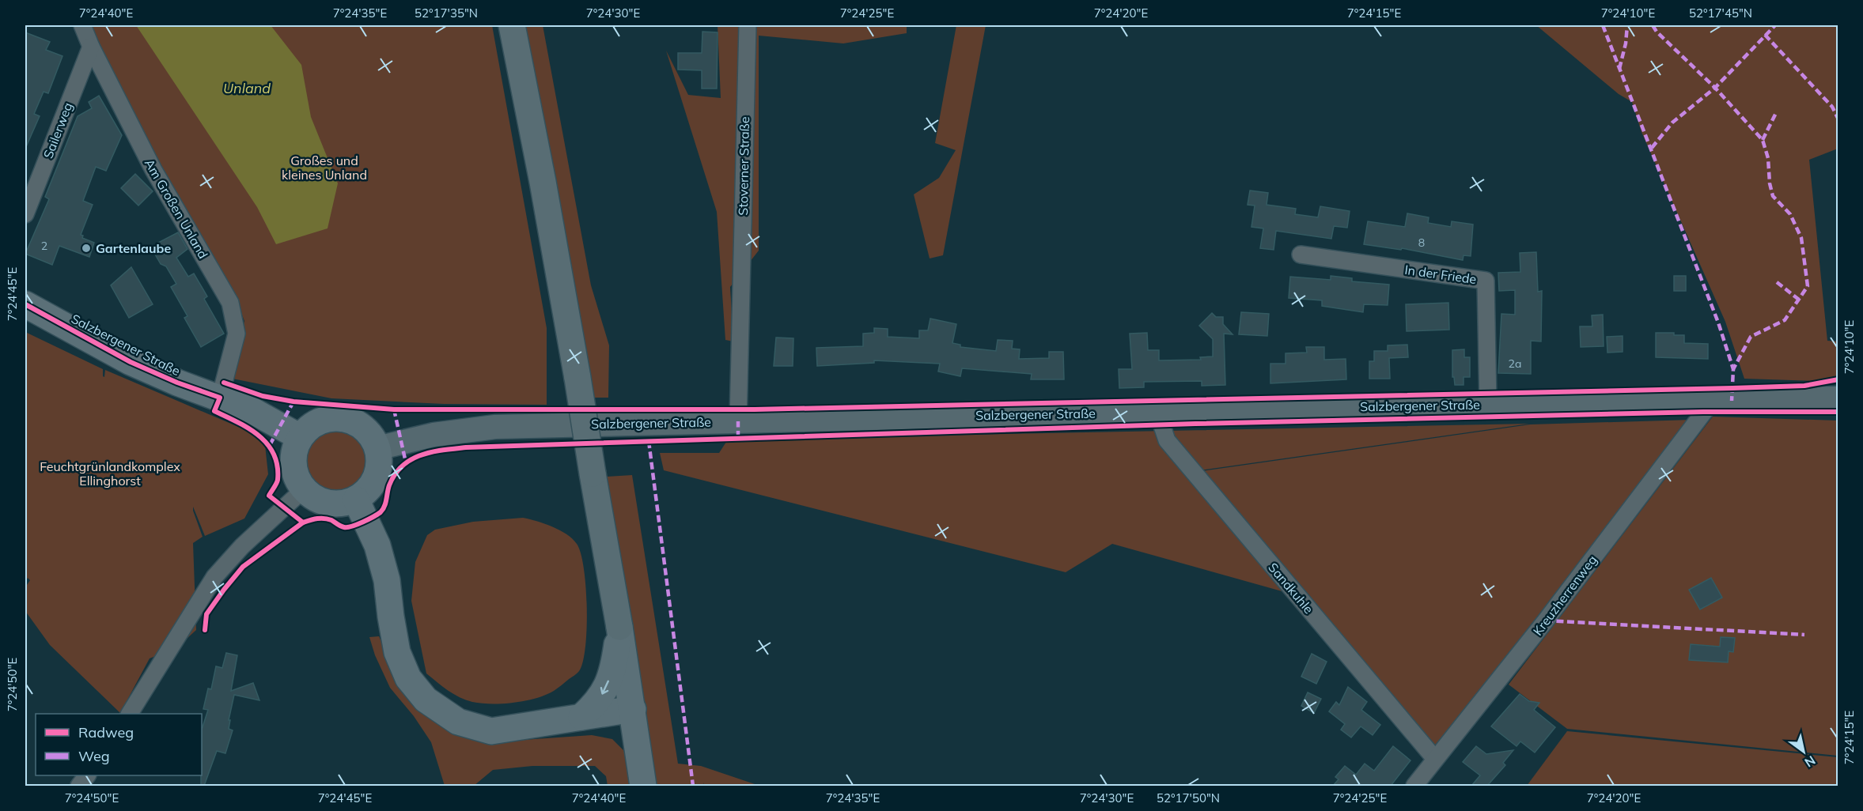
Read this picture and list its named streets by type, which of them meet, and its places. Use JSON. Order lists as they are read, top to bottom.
{
  "streets": {
    "main road": ["Salzbergener Straße"],
    "street": [
      "Sailerweg",
      "Stoverner Straße",
      "Am Großen Unland",
      "In der Friede",
      "Sandkuhle",
      "Kreuzherrenweg"
    ]
  },
  "crossings": [
    ["Sailerweg", "Am Großen Unland"],
    ["Stoverner Straße", "Salzbergener Straße"],
    ["Am Großen Unland", "Salzbergener Straße"],
    ["In der Friede", "Salzbergener Straße"],
    ["Salzbergener Straße", "Sandkuhle"],
    ["Salzbergener Straße", "Kreuzherrenweg"],
    ["Sandkuhle", "Kreuzherrenweg"]
  ],
  "water": ["Unland"],
  "parks": ["Großes und kleines Unland", "Feuchtgrünlandkomplex Ellinghorst"],
  "places": ["Gartenlaube"],
  "house_numbers": ["8", "2", "2a"],
  "legend": ["Radweg", "Weg"],
  "north": "bottom right",
  "coordinates": [
    "7°24'40\"E",
    "7°24'35\"E",
    "52°17'35\"N",
    "7°24'30\"E",
    "7°24'25\"E",
    "7°24'20\"E",
    "7°24'15\"E",
    "7°24'10\"E",
    "52°17'45\"N",
    "7°24'45\"E",
    "7°24'50\"E",
    "52°17'50\"N"
  ]
}
